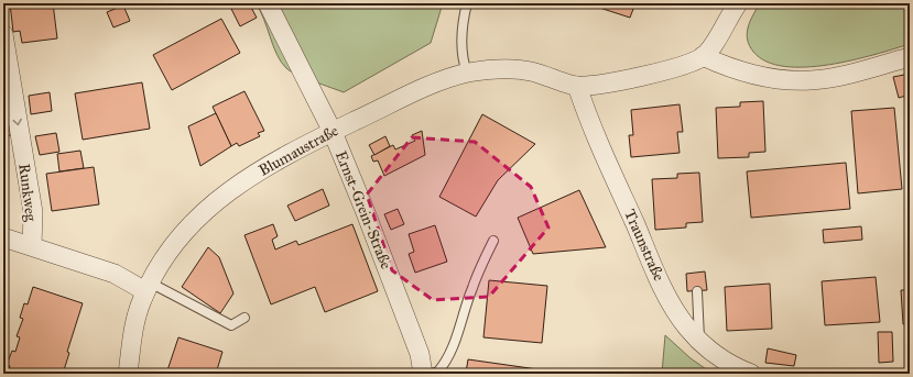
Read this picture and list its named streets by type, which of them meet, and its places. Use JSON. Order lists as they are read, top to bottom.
{
  "streets": {
    "street": [
      "Blumaustraße",
      "Runkweg",
      "Ernst-Grein-Straße",
      "Traunstraße"
    ]
  },
  "crossings": [
    ["Blumaustraße", "Ernst-Grein-Straße"],
    ["Blumaustraße", "Traunstraße"]
  ],
  "one_way": ["Runkweg"]
}
